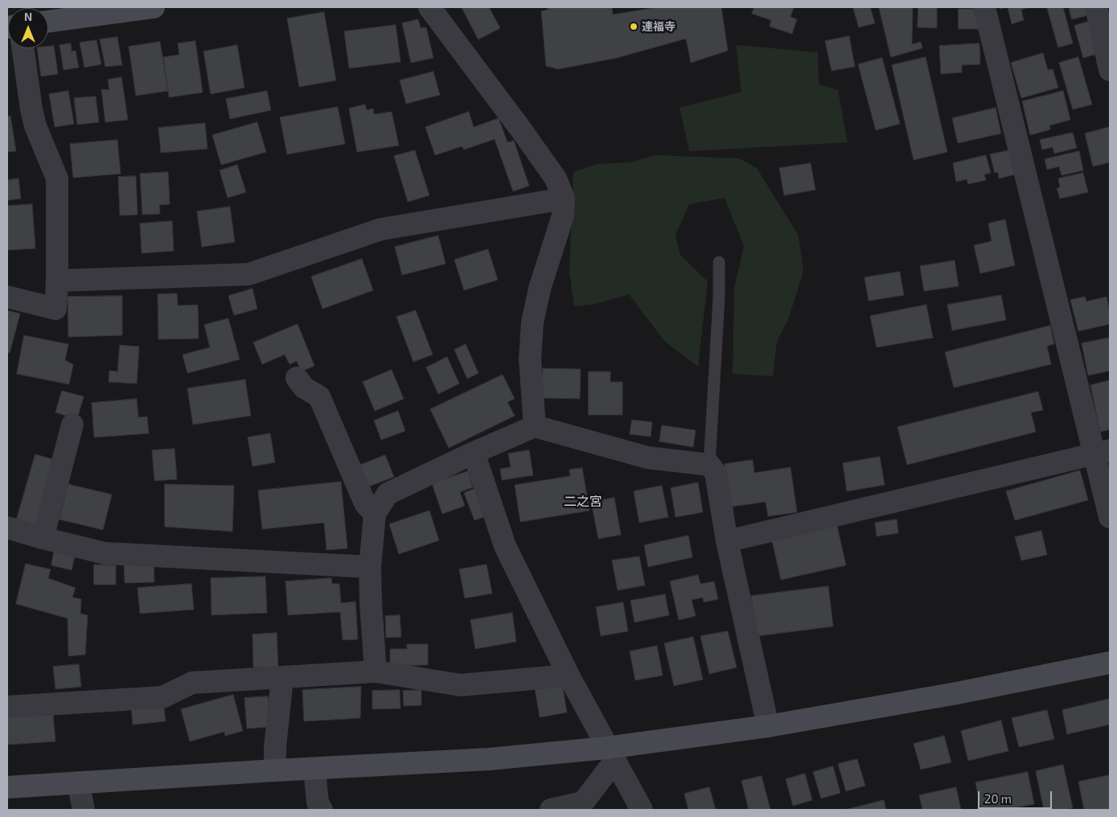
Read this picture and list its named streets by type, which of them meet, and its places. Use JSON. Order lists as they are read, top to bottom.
{
  "districts": ["二之宮"],
  "places": ["連福寺"],
  "scale_bar": "20 m",
  "north": "top"
}
